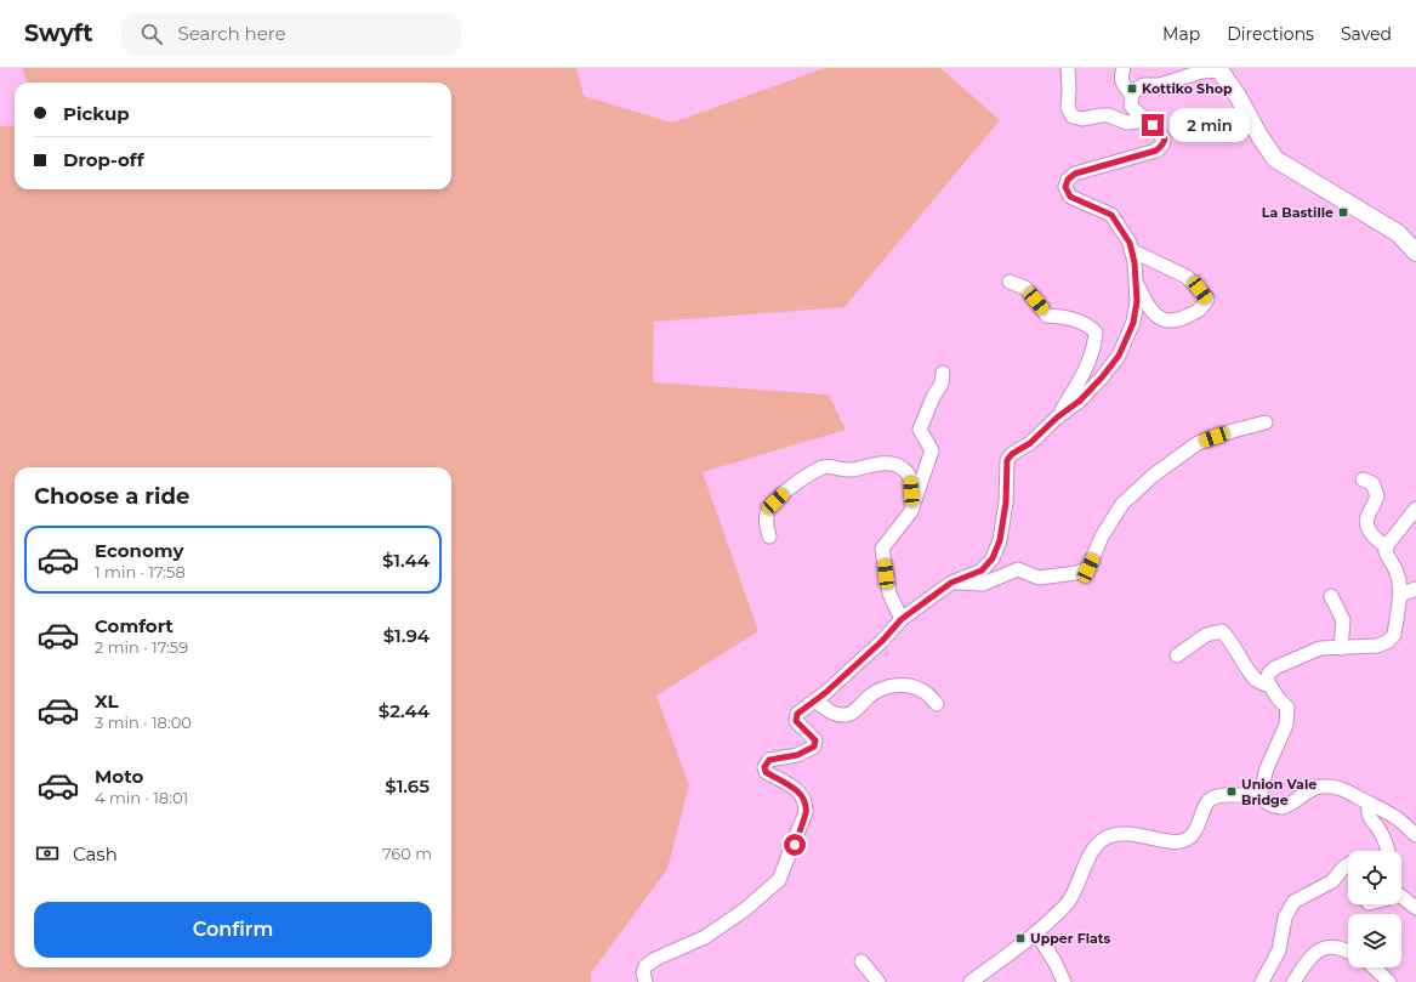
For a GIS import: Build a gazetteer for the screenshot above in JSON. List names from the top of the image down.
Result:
{
  "places": {
    "transit": [
      "Kottiko Shop",
      "La Bastille",
      "Union Vale Bridge",
      "Upper Flats"
    ]
  },
  "page": {
    "header": "Swyft",
    "search": "Search here",
    "nav": ["Map", "Directions", "Saved"],
    "banner": ["Pickup", "Drop-off"],
    "bubble": "2 min",
    "heading": "Choose a ride",
    "list": [
      {
        "name": "Economy",
        "note": "1 min · 17:58",
        "value": "$1.44"
      },
      {
        "name": "Comfort",
        "note": "2 min · 17:59",
        "value": "$1.94"
      },
      {
        "name": "XL",
        "note": "3 min · 18:00",
        "value": "$2.44"
      },
      {
        "name": "Moto",
        "note": "4 min · 18:01",
        "value": "$1.65"
      }
    ],
    "pay": ["Cash", "760 m"],
    "buttons": "Confirm"
  }
}
